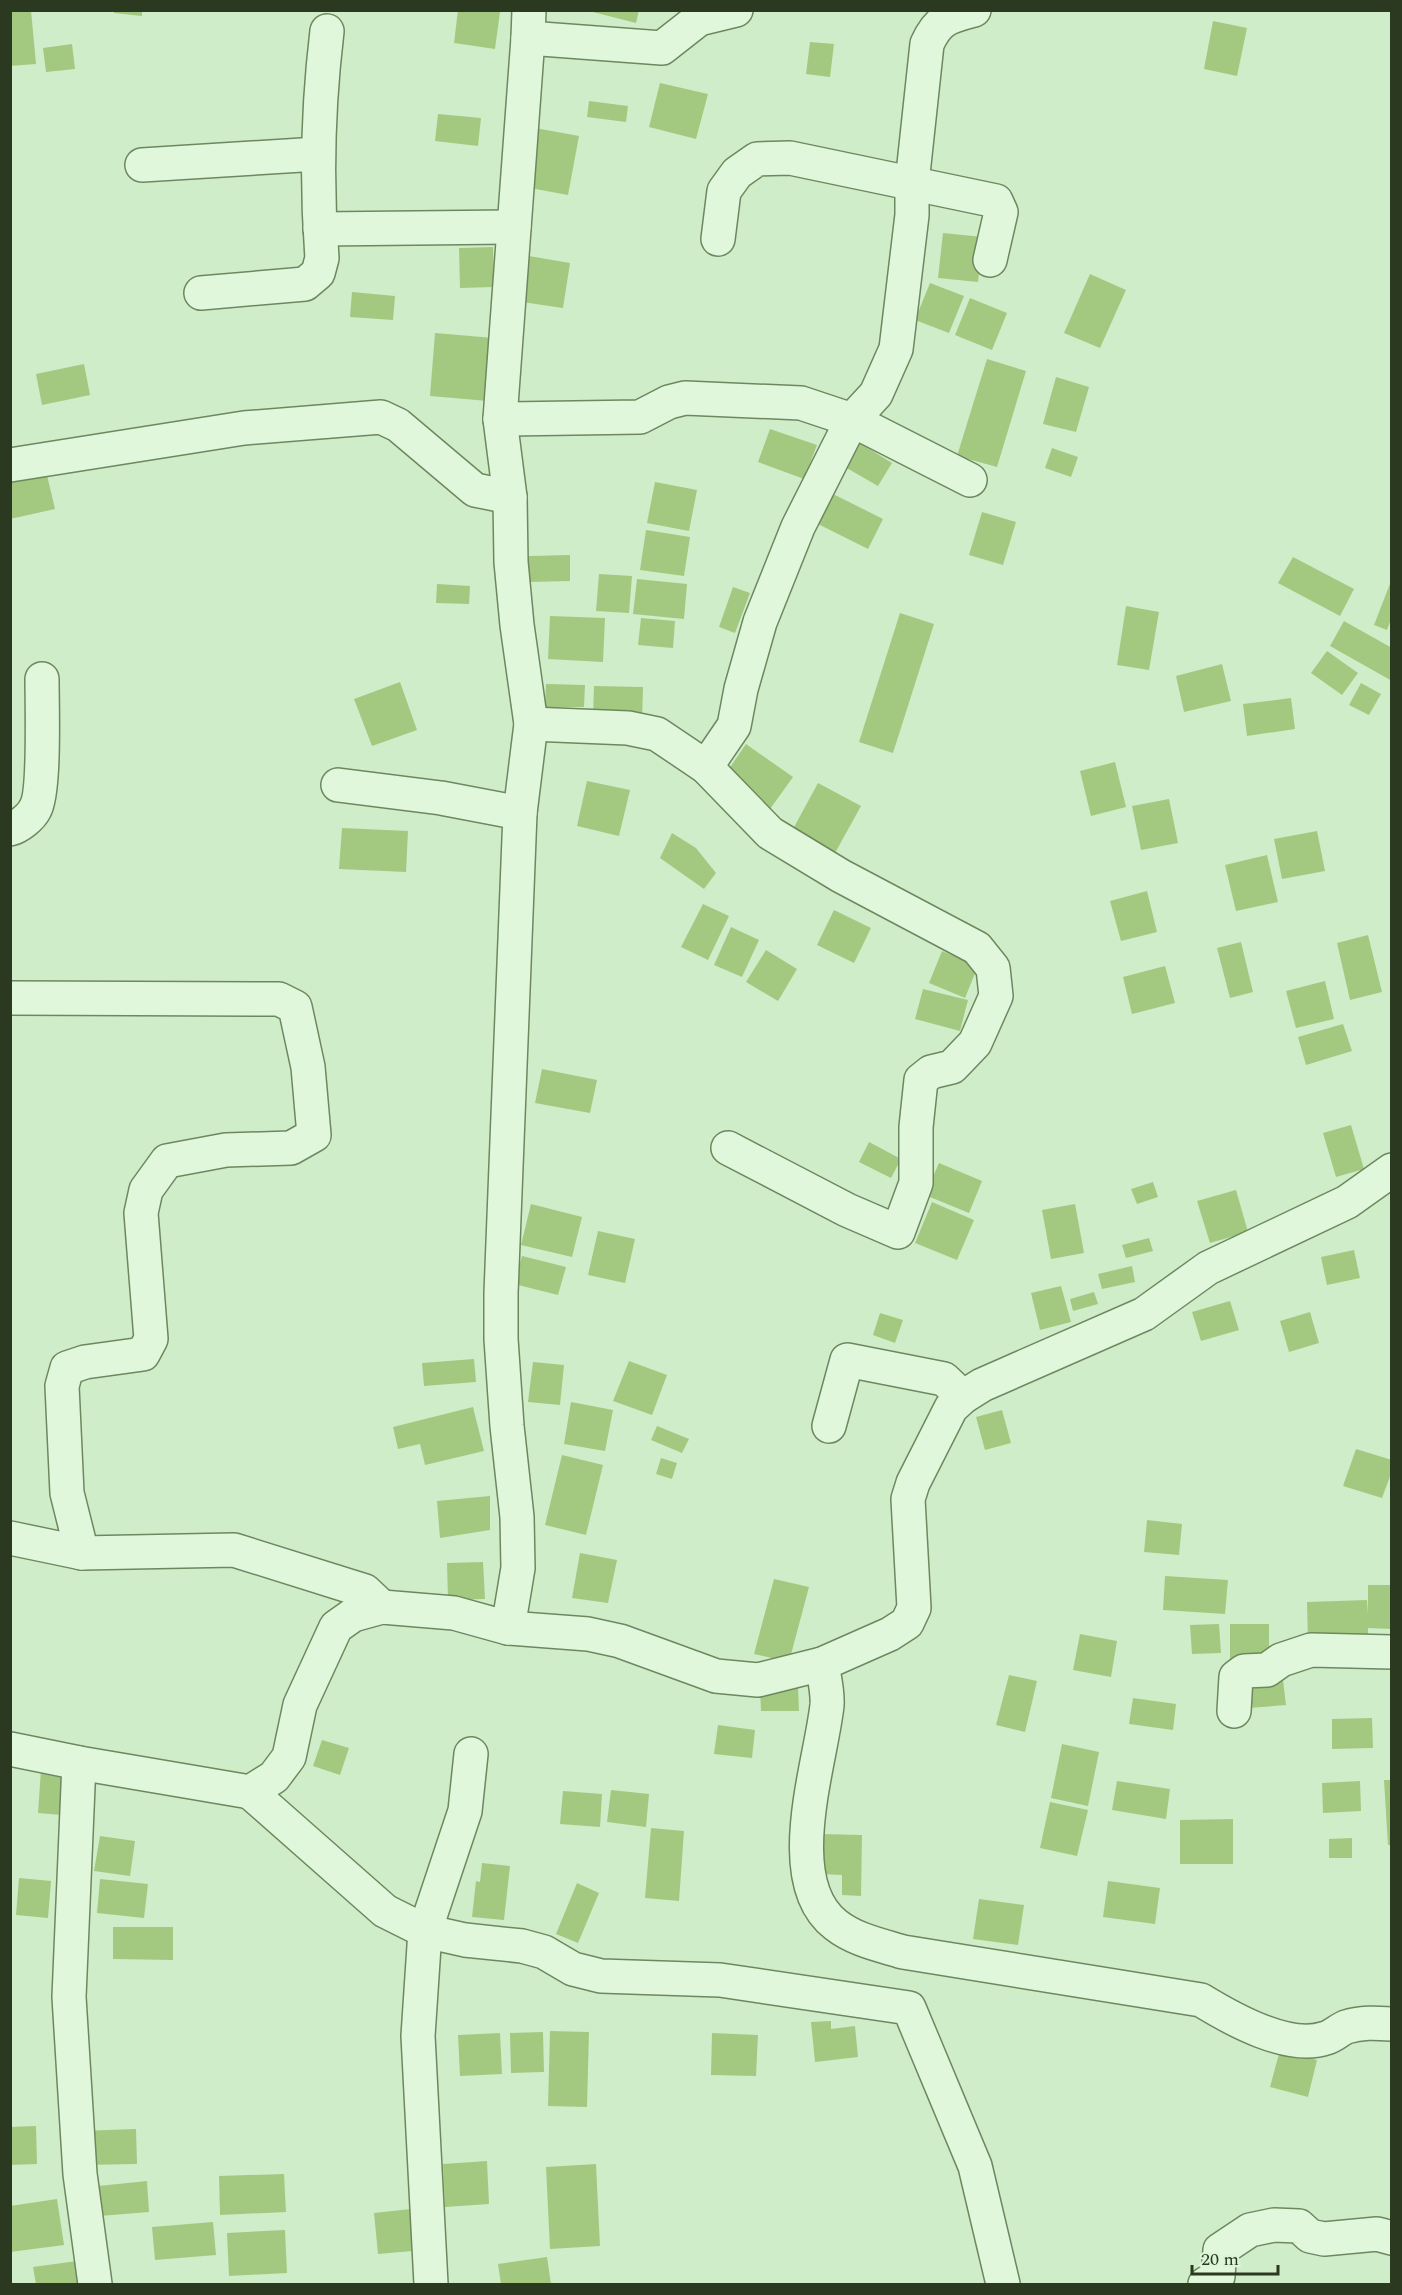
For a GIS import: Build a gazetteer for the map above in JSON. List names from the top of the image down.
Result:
{
  "scale_bar": "20 m"
}
